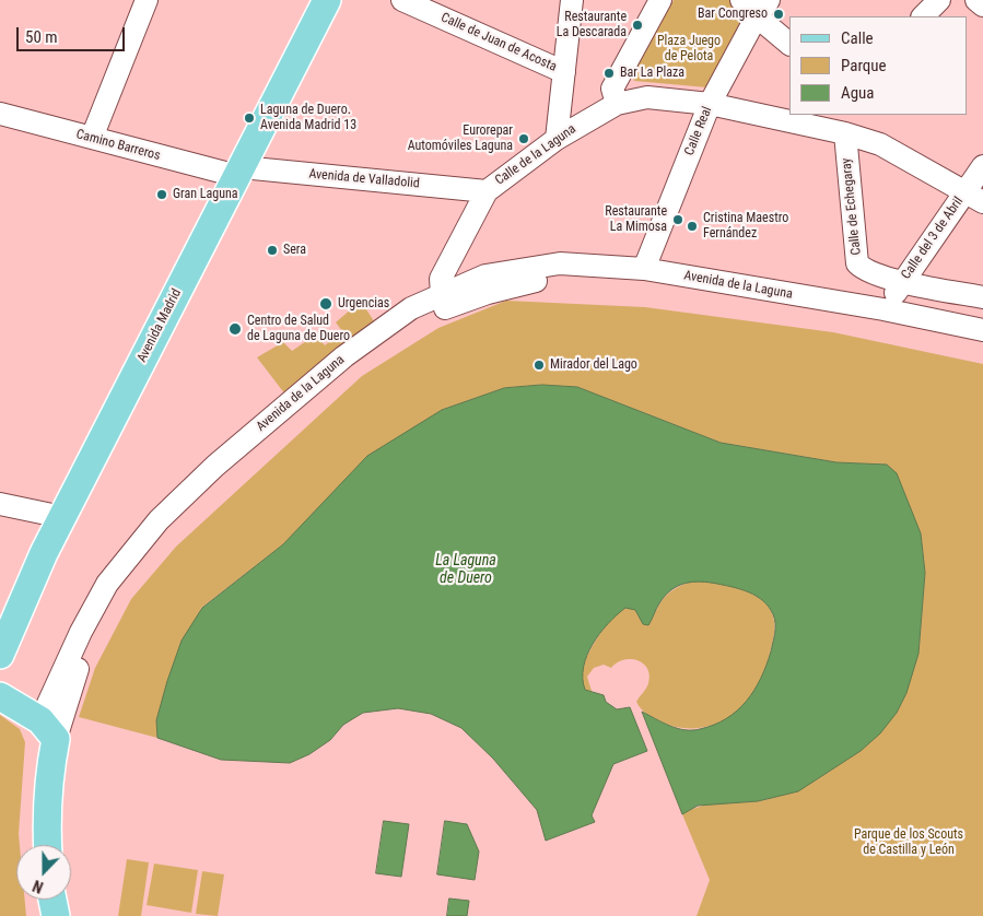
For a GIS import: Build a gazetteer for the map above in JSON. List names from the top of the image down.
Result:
{
  "streets": {
    "main road": ["Avenida de la Laguna", "Avenida Madrid"],
    "street": [
      "Calle de Juan de Acosta",
      "Calle Real",
      "Camino Barreros",
      "Calle de la Laguna",
      "Avenida de Valladolid",
      "Calle de Echegaray",
      "Calle del 3 de Abril"
    ]
  },
  "crossings": [
    ["Calle Real", "Calle de la Laguna"],
    ["Calle Real", "Avenida de la Laguna"],
    ["Camino Barreros", "Avenida de Valladolid"],
    ["Camino Barreros", "Avenida Madrid"],
    ["Calle de la Laguna", "Avenida de Valladolid"],
    ["Calle de la Laguna", "Calle de Echegaray"],
    ["Calle de la Laguna", "Calle del 3 de Abril"],
    ["Calle de la Laguna", "Avenida de la Laguna"],
    ["Avenida de Valladolid", "Avenida Madrid"],
    ["Calle de Echegaray", "Calle del 3 de Abril"],
    ["Calle del 3 de Abril", "Avenida de la Laguna"]
  ],
  "water": ["La Laguna de Duero"],
  "parks": ["Plaza Juego de Pelota", "Parque de los Scouts de Castilla y León"],
  "places": [
    "Bar Congreso",
    "Restaurante La Descarada",
    "Bar La Plaza",
    "Laguna de Duero. Avenida Madrid 13",
    "Eurorepar Automóviles Laguna",
    "Gran Laguna",
    "Restaurante La Mimosa",
    "Cristina Maestro Fernández",
    "Sera",
    "Urgencias",
    "Centro de Salud de Laguna de Duero",
    "Mirador del Lago"
  ],
  "legend": ["Calle", "Parque", "Agua"],
  "scale_bar": "50 m",
  "north": "bottom"
}
